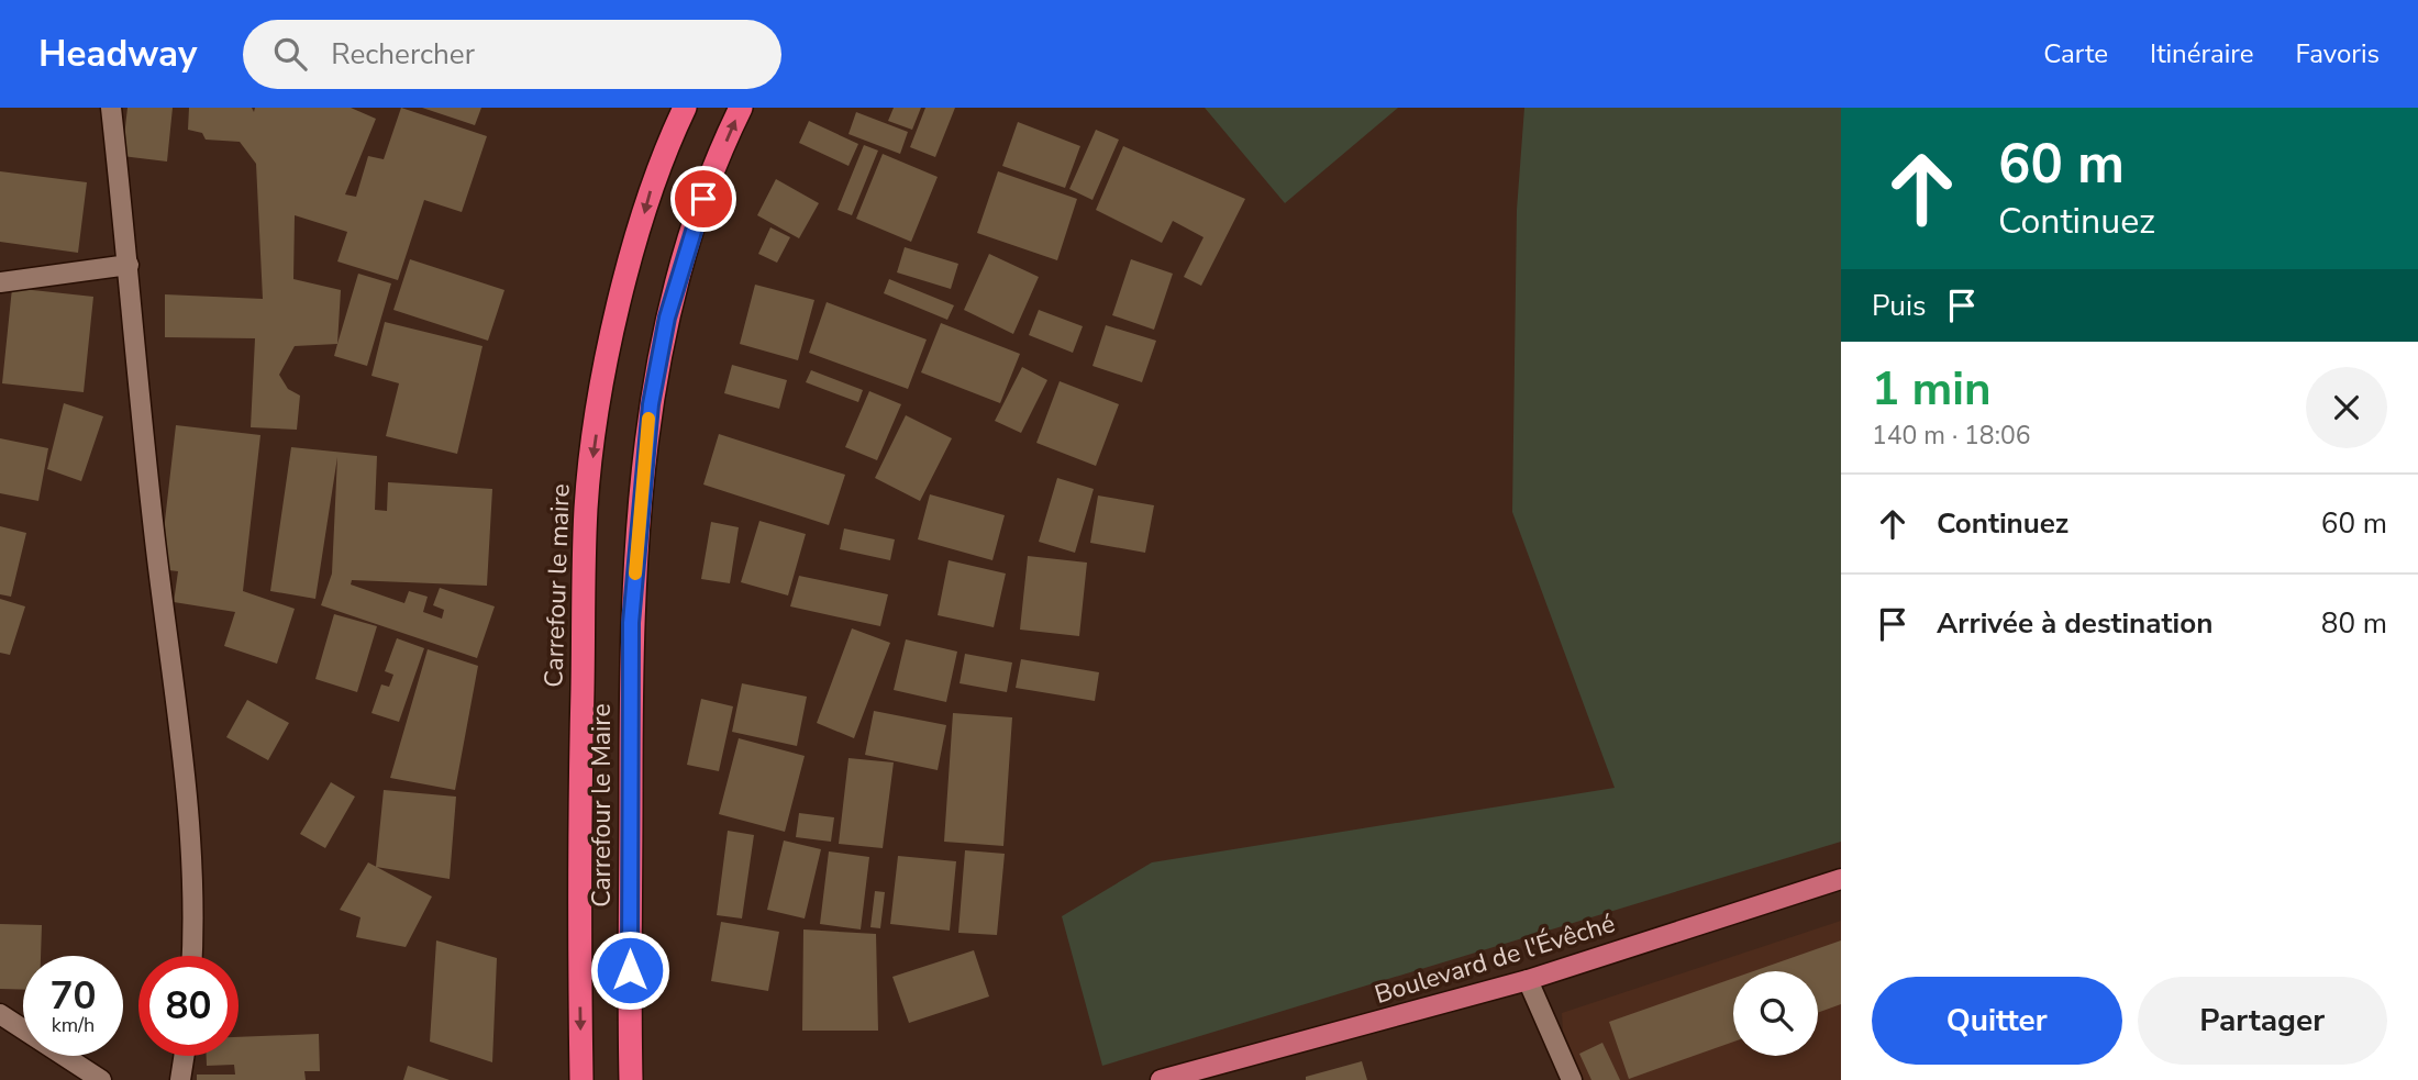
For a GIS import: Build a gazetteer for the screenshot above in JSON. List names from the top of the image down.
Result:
{
  "streets": {
    "highway": ["Carrefour le maire", "Carrefour le Maire"],
    "main road": ["Boulevard de l'Évêché"]
  },
  "one_way": ["Carrefour le maire", "Carrefour le Maire"],
  "page": {
    "header": "Headway",
    "search": "Rechercher",
    "nav": ["Carte", "Itinéraire", "Favoris"],
    "turn": ["60 m", "Continuez"],
    "then": "Puis",
    "heading": ["1 min", "140 m · 18:06"],
    "list": [
      {
        "name": "Continuez",
        "value": "60 m"
      },
      {
        "name": "Arrivée à destination",
        "value": "80 m"
      }
    ],
    "speed": "70 km/h",
    "limit": "80",
    "buttons": ["Quitter", "Partager"]
  }
}
